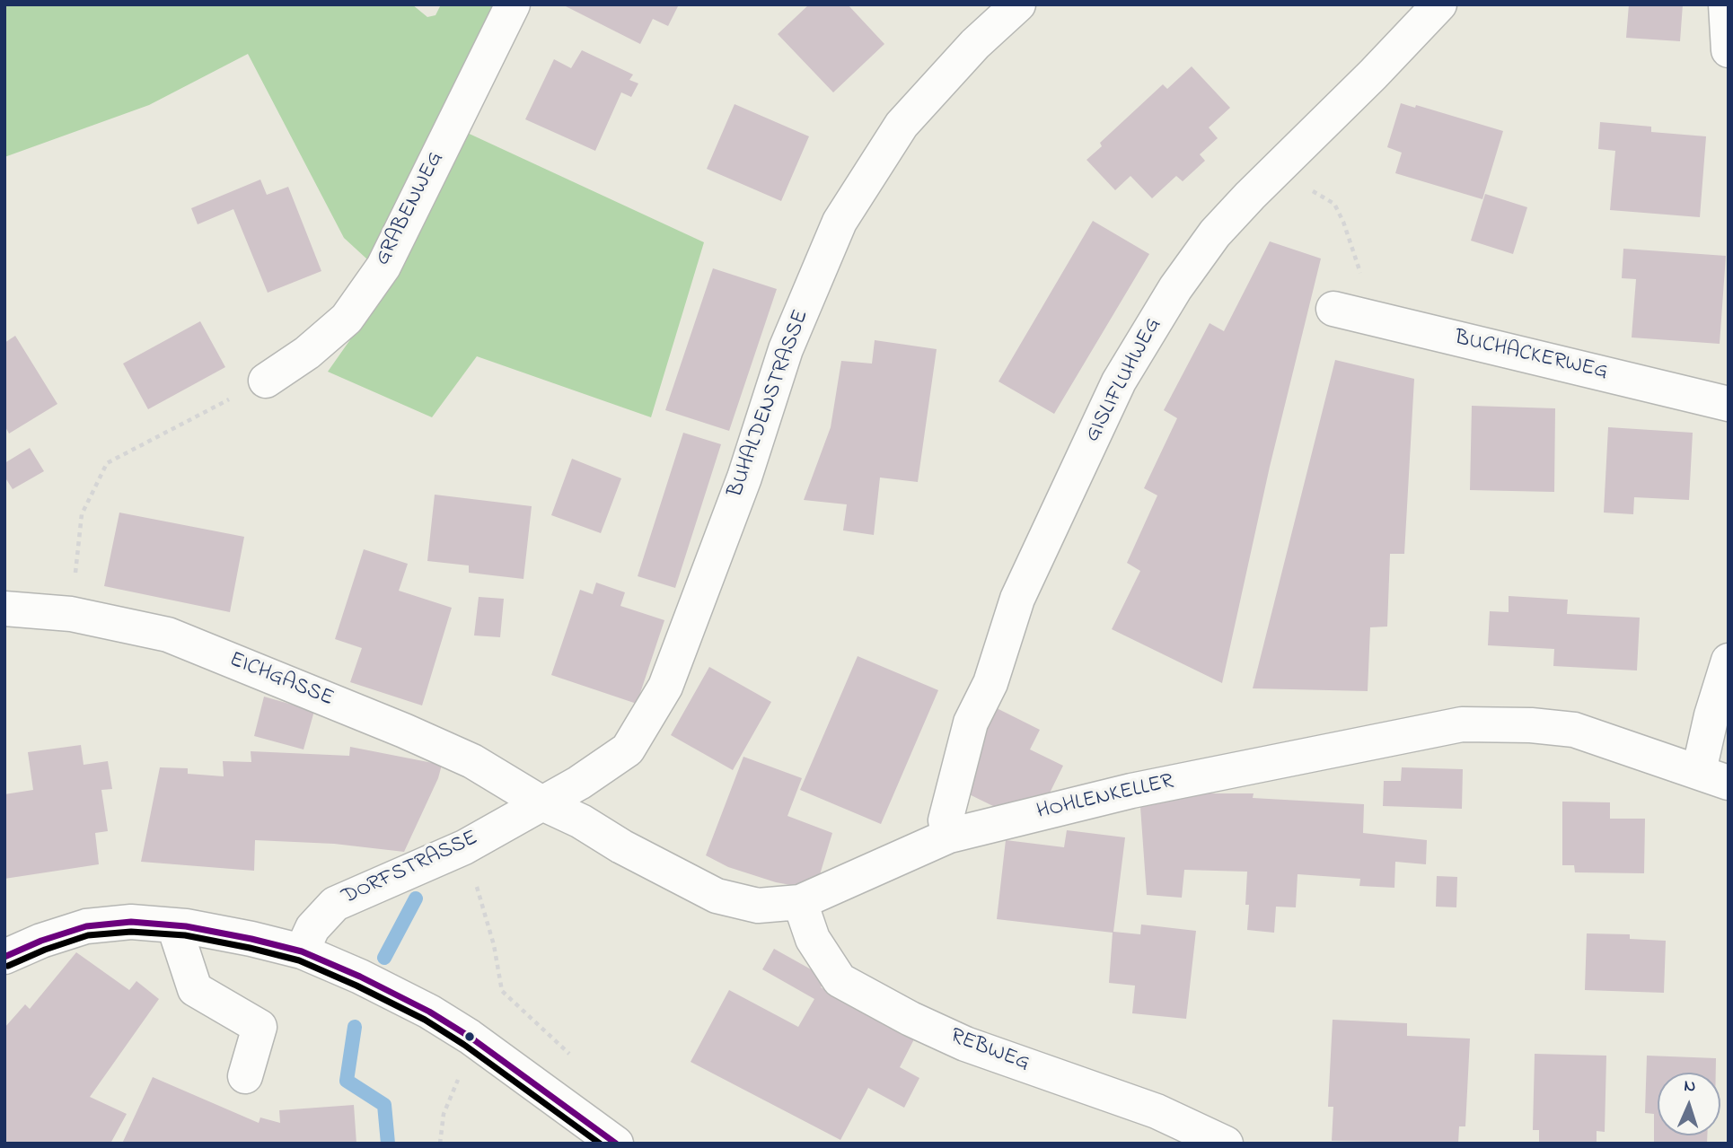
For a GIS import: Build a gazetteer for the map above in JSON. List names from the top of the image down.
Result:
{
  "streets": {
    "street": [
      "GRABENWEG",
      "BUCHACKERWEG",
      "GISLIFLUHWEG",
      "BUHALDENSTRASSE",
      "EICHGASSE",
      "HOHLENKELLER",
      "DORFSTRASSE",
      "REBWEG"
    ]
  },
  "crossings": [
    ["GISLIFLUHWEG", "HOHLENKELLER"],
    ["BUHALDENSTRASSE", "EICHGASSE"],
    ["BUHALDENSTRASSE", "HOHLENKELLER"],
    ["BUHALDENSTRASSE", "DORFSTRASSE"],
    ["EICHGASSE", "HOHLENKELLER"],
    ["EICHGASSE", "DORFSTRASSE"],
    ["HOHLENKELLER", "DORFSTRASSE"],
    ["HOHLENKELLER", "REBWEG"]
  ],
  "north": "top"
}
